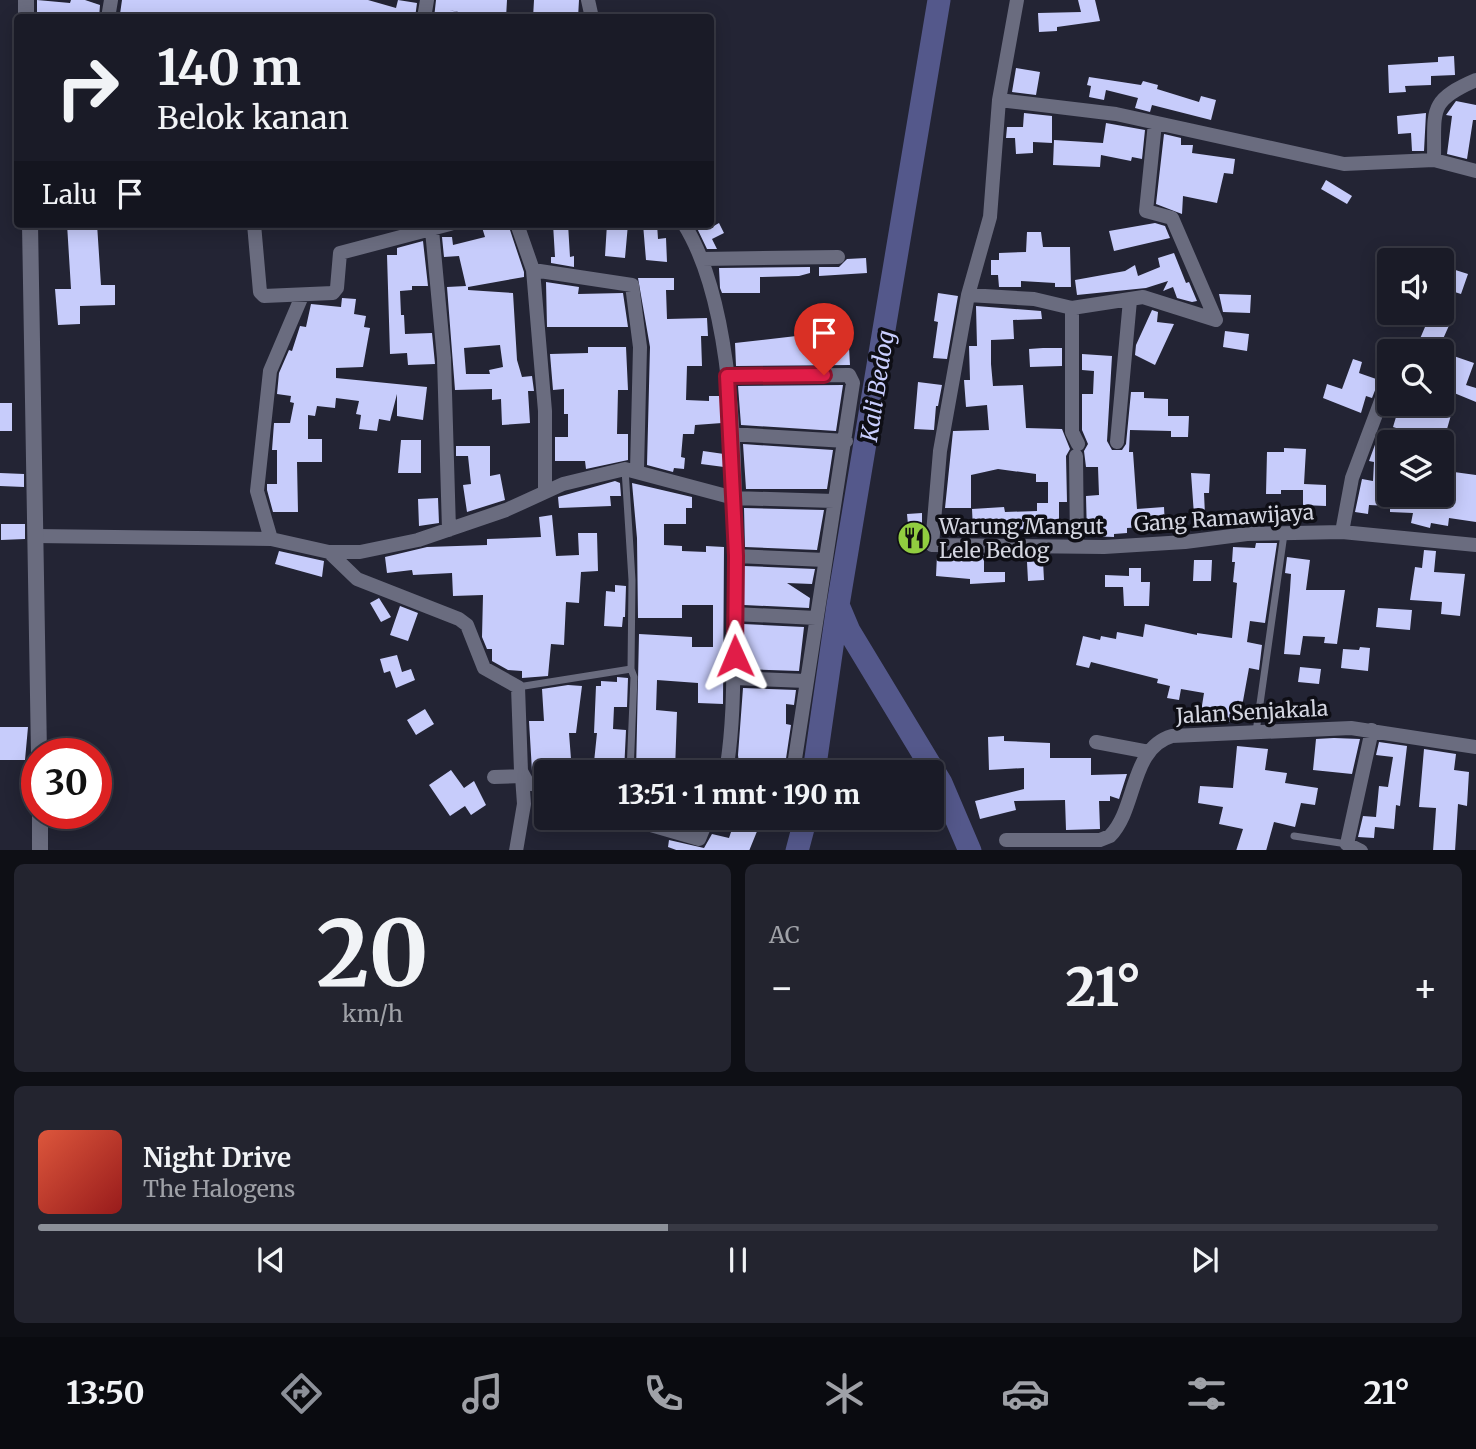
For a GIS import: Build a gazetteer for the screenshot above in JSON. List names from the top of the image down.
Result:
{
  "streets": {
    "street": ["Gang Ramawijaya", "Jalan Senjakala"]
  },
  "water": ["Kali Bedog"],
  "places": {
    "restaurant": ["Warung Mangut Lele Bedog"]
  },
  "page": {
    "turn": ["140 m", "Belok kanan"],
    "then": "Lalu",
    "limit": "30",
    "trip": "13:51 · 1 mnt · 190 m",
    "tile": [
      ["20", "km/h"],
      "AC"
    ],
    "heat": ["−", "21°", "+"],
    "song": ["Night Drive", "The Halogens"],
    "tabs": ["13:50", "21°"]
  }
}
